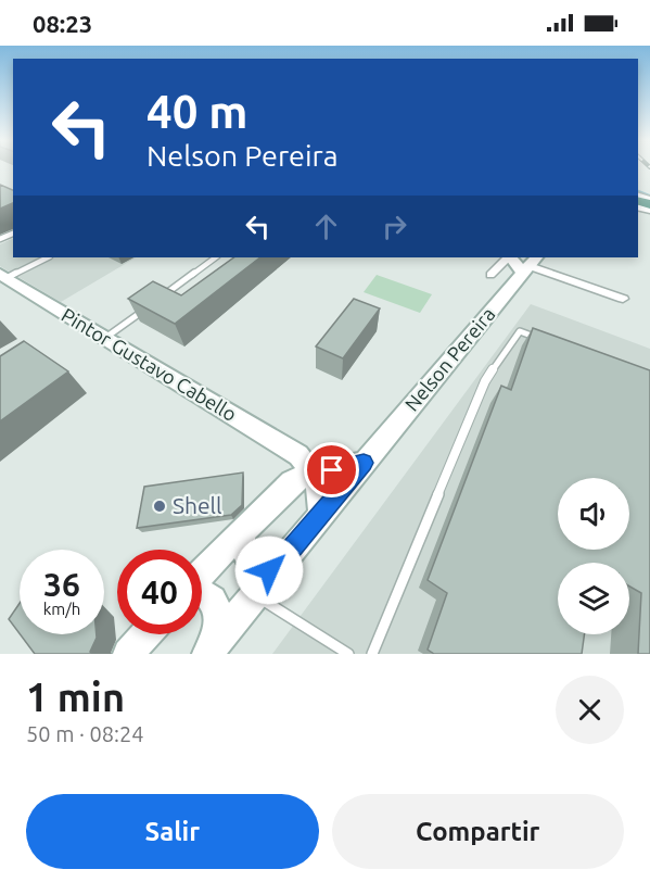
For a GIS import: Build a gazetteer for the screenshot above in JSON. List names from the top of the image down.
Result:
{
  "streets": {
    "street": ["Nelson Pereira", "Pintor Gustavo Cabello"]
  },
  "places": ["Shell"],
  "page": {
    "status": "08:23",
    "turn": ["40 m", "Nelson Pereira"],
    "speed": "36 km/h",
    "limit": "40",
    "heading": ["1 min", "50 m · 08:24"],
    "buttons": ["Salir", "Compartir"]
  }
}
